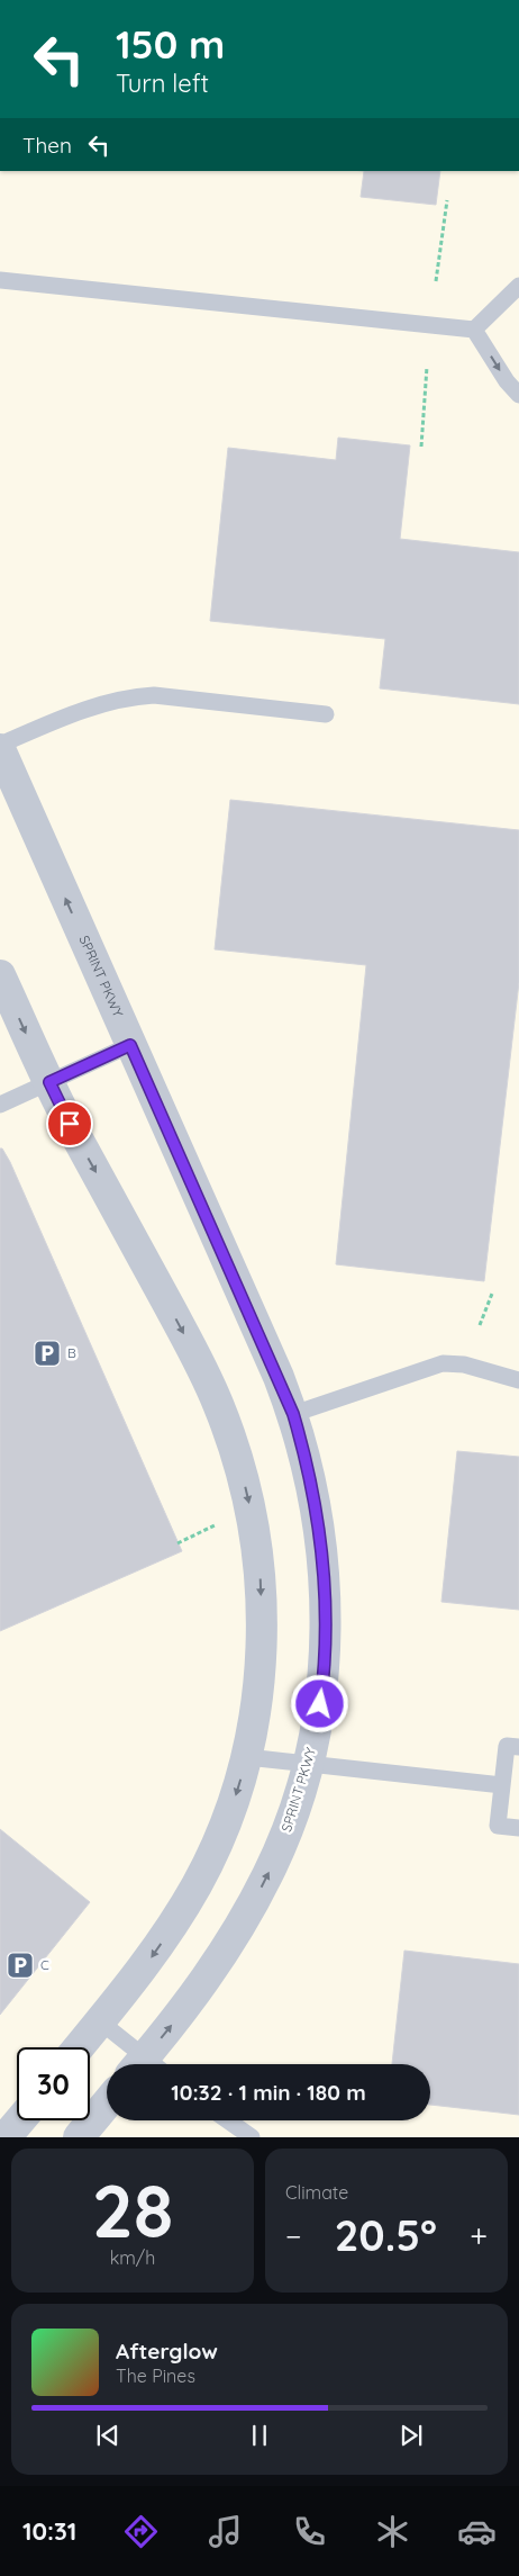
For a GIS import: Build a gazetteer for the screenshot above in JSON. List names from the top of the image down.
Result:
{
  "streets": {
    "street": ["SPRINT PKWY"]
  },
  "one_way": ["SPRINT PKWY"],
  "places": {
    "parking": ["B", "C"]
  },
  "page": {
    "turn": ["150 m", "Turn left"],
    "then": "Then",
    "limit": "30",
    "trip": "10:32 · 1 min · 180 m",
    "tile": [
      ["28", "km/h"],
      "Climate"
    ],
    "heat": ["−", "20.5°", "+"],
    "song": ["Afterglow", "The Pines"],
    "tabs": "10:31"
  }
}
